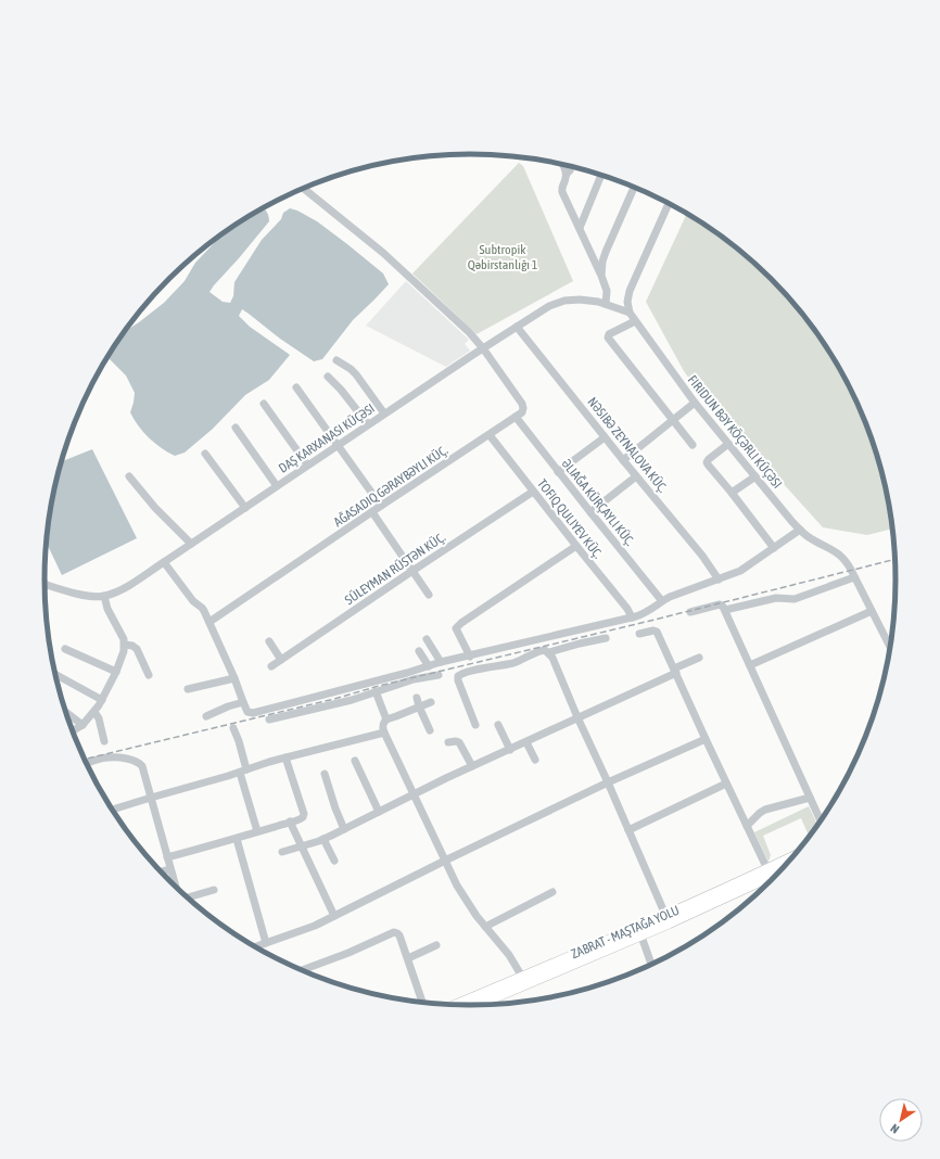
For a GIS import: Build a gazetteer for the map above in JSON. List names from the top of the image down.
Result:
{
  "streets": {
    "main road": ["ZABRAT - MAŞTAĞA YOLU"],
    "street": [
      "FIRIDUN BƏY KÖÇƏRLI KÜÇƏSI",
      "NƏSIBƏ ZEYNALOVA KÜÇ.",
      "TOFIQ QULIYEV KÜÇ.",
      "SÜLEYMAN RÜSTƏN KÜÇ."
    ]
  },
  "crossings": [
    ["TOFIQ QULIYEV KÜÇ.", "SÜLEYMAN RÜSTƏN KÜÇ."]
  ],
  "parks": ["Subtropik Qəbirstanlığı 1"],
  "north": "bottom left"
}
